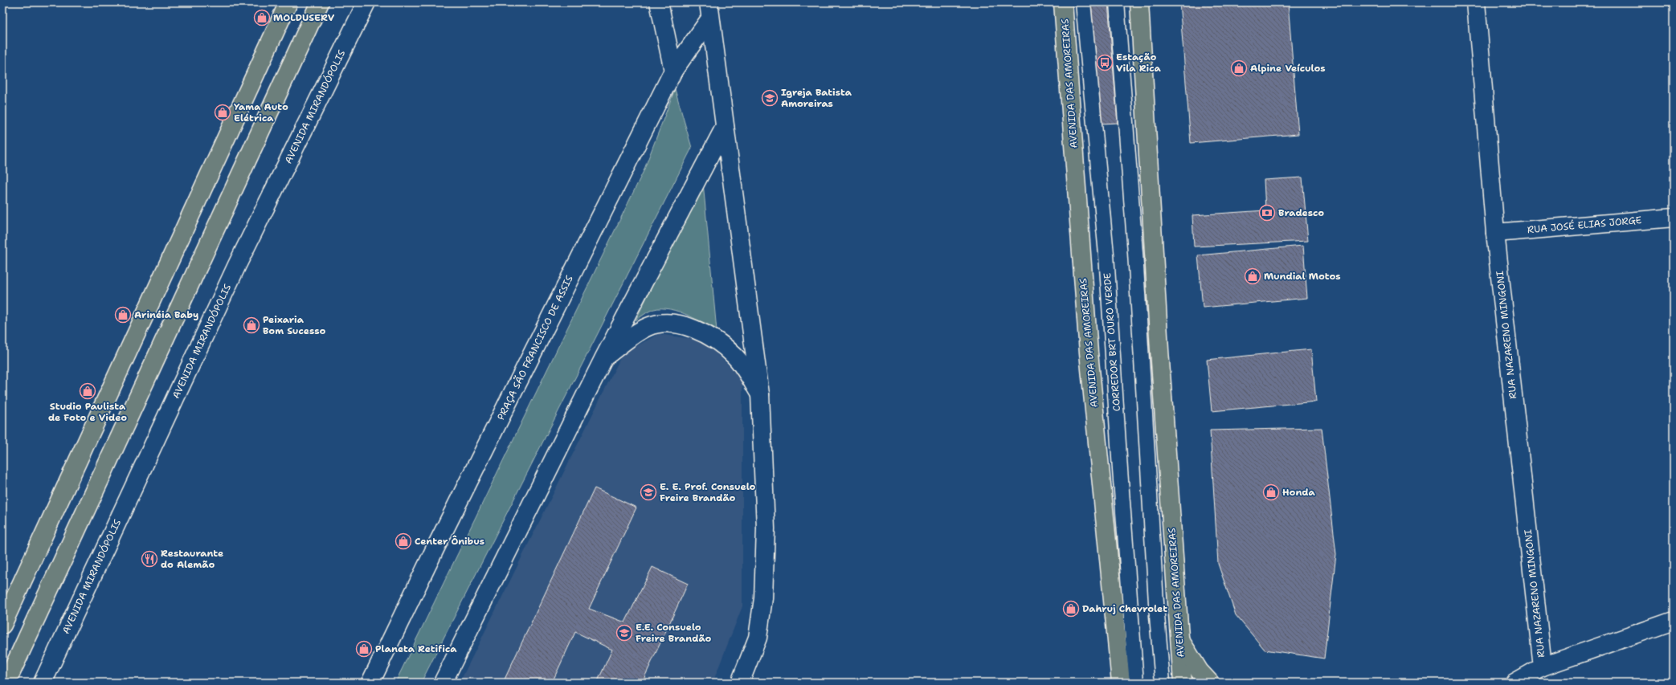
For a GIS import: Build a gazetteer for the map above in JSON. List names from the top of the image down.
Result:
{
  "streets": {
    "main road": ["AVENIDA DAS AMOREIRAS"],
    "street": [
      "AVENIDA MIRANDÓPOLIS",
      "RUA JOSÉ ELIAS JORGE",
      "RUA NAZARENO MINGONI",
      "PRAÇA SÃO FRANCISCO DE ASSIS"
    ],
    "lane": ["CORREDOR BRT OURO VERDE"]
  },
  "crossings": [
    ["RUA JOSÉ ELIAS JORGE", "RUA NAZARENO MINGONI"]
  ],
  "places": {
    "shop": [
      "MOLDUSERV",
      "Alpine Veículos",
      "Yama Auto Elétrica",
      "Mundial Motos",
      "Arinéia Baby",
      "Peixaria Bom Sucesso",
      "Studio Paulista de Foto e Video",
      "Honda",
      "Center Ônibus",
      "Dahruj Chevrolet",
      "Planeta Retifica"
    ],
    "bus stop": ["Estação Vila Rica"],
    "school or university": ["Igreja Batista Amoreiras", "E. E. Prof. Consuelo Freire Brandão", "E.E. Consuelo Freire Brandão"],
    "bank": ["Bradesco"],
    "restaurant": ["Restaurante do Alemão"]
  }
}
